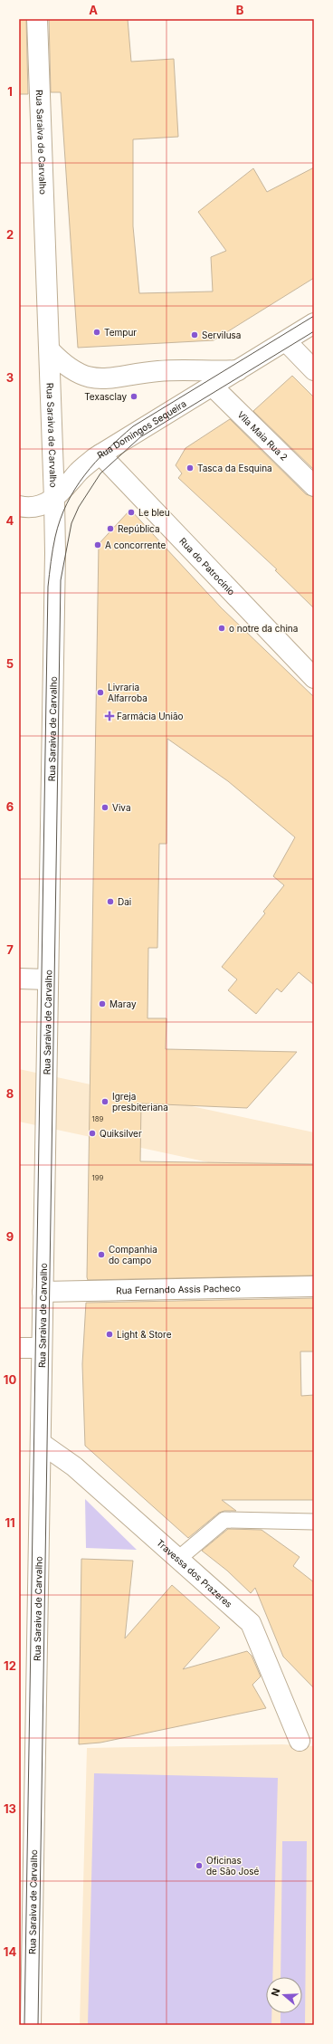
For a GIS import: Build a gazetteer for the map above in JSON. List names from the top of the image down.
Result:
{
  "streets": {
    "street": [
      "Rua Saraiva de Carvalho",
      "Rua Domingos Sequeira",
      "Vila Maia Rua 2",
      "Rua do Patrocínio",
      "Rua Fernando Assis Pacheco",
      "Travessa dos Prazeres"
    ]
  },
  "crossings": [
    ["Rua Saraiva de Carvalho", "Rua Domingos Sequeira"],
    ["Rua Saraiva de Carvalho", "Rua Fernando Assis Pacheco"],
    ["Rua Saraiva de Carvalho", "Travessa dos Prazeres"],
    ["Rua Domingos Sequeira", "Vila Maia Rua 2"],
    ["Rua Domingos Sequeira", "Rua do Patrocínio"]
  ],
  "places": {
    "other": [
      "Tempur",
      "Servilusa",
      "Texasclay",
      "Tasca da Esquina",
      "Le bleu",
      "República",
      "A concorrente",
      "o notre da china",
      "Livraria Alfarroba",
      "Viva",
      "Dai",
      "Maray",
      "Igreja presbiteriana",
      "Quiksilver",
      "Companhia do campo",
      "Light & Store",
      "Oficinas de São José"
    ],
    "health": ["Farmácia União"]
  },
  "house_numbers": ["189", "199"],
  "north": "left",
  "grid": {
    "columns": ["A", "B"],
    "rows": [
      "1",
      "2",
      "3",
      "4",
      "5",
      "6",
      "7",
      "8",
      "9",
      "10",
      "11",
      "12",
      "13",
      "14"
    ]
  }
}
